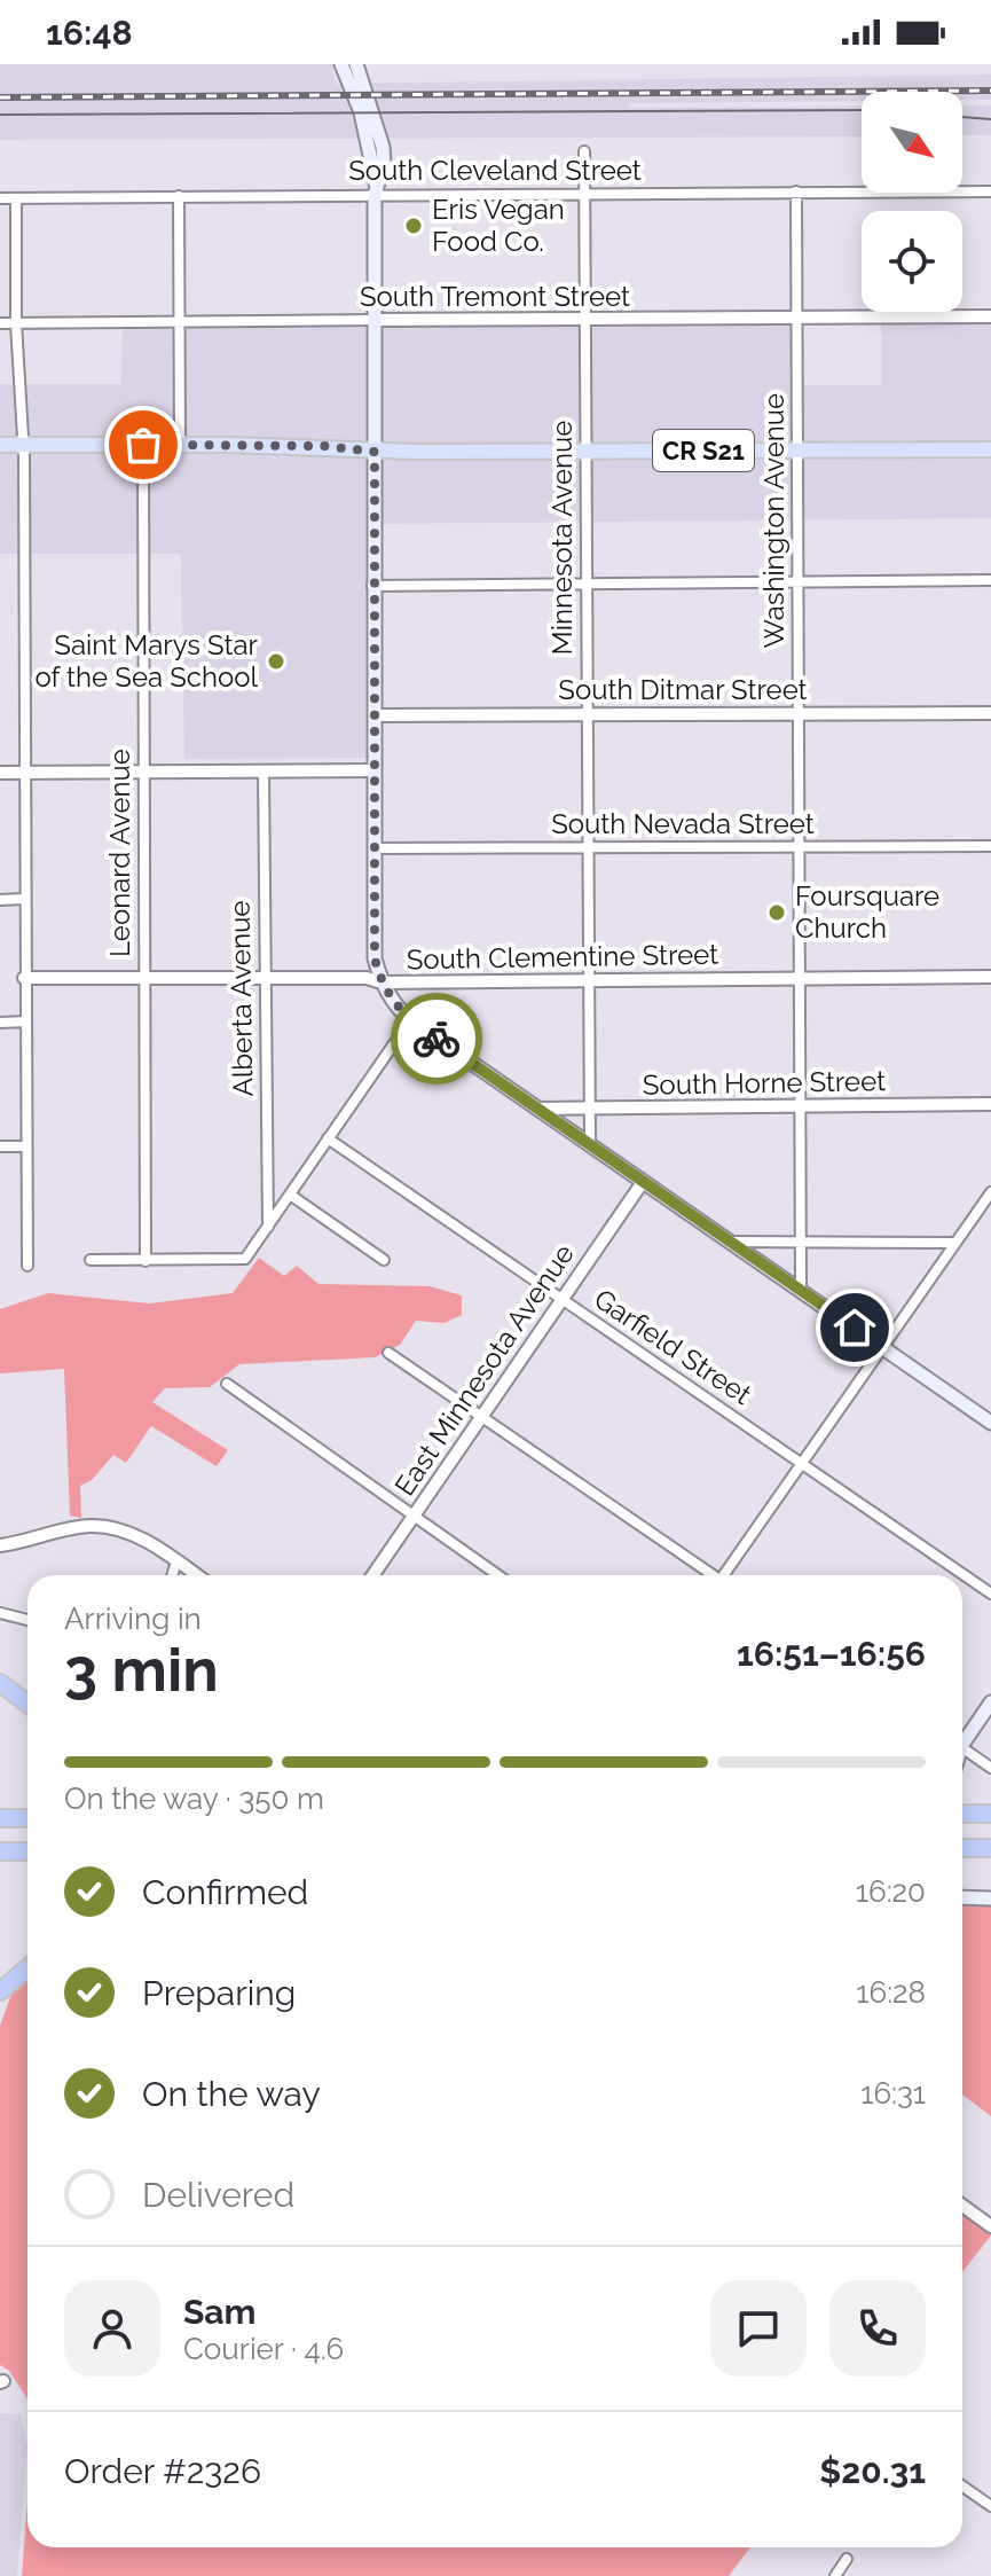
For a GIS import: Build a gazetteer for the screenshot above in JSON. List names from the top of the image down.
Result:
{
  "streets": {
    "main road": ["CR S21"],
    "street": [
      "South Cleveland Street",
      "South Tremont Street",
      "Washington Avenue",
      "Minnesota Avenue",
      "South Ditmar Street",
      "South Nevada Street",
      "Leonard Avenue",
      "South Clementine Street",
      "Alberta Avenue",
      "South Horne Street",
      "Garfield Street",
      "East Minnesota Avenue"
    ]
  },
  "crossings": [
    ["South Cleveland Street", "Washington Avenue"],
    ["South Cleveland Street", "Minnesota Avenue"],
    ["South Tremont Street", "Washington Avenue"],
    ["South Tremont Street", "Minnesota Avenue"],
    ["CR S21", "Washington Avenue"],
    ["CR S21", "Minnesota Avenue"],
    ["CR S21", "Leonard Avenue"],
    ["Washington Avenue", "South Ditmar Street"],
    ["Washington Avenue", "South Nevada Street"],
    ["Washington Avenue", "South Clementine Street"],
    ["Washington Avenue", "South Horne Street"],
    ["Minnesota Avenue", "South Ditmar Street"],
    ["Minnesota Avenue", "South Nevada Street"],
    ["Minnesota Avenue", "South Clementine Street"],
    ["Minnesota Avenue", "South Horne Street"],
    ["Leonard Avenue", "South Clementine Street"],
    ["South Clementine Street", "Alberta Avenue"],
    ["Garfield Street", "East Minnesota Avenue"]
  ],
  "places": ["Eris Vegan Food Co.", "Saint Marys Star of the Sea School", "Foursquare Church"],
  "north": "bottom right",
  "page": {
    "status": "16:48",
    "heading": ["3 min", "Arriving in", "16:51–16:56"],
    "panel": [
      "Sam",
      "Courier · 4.6",
      "Order #2326",
      "$20.31"
    ],
    "bar": "On the way · 350 m",
    "list": [
      ["Confirmed", "16:20"],
      ["Preparing", "16:28"],
      ["On the way", "16:31"],
      "Delivered"
    ]
  }
}
